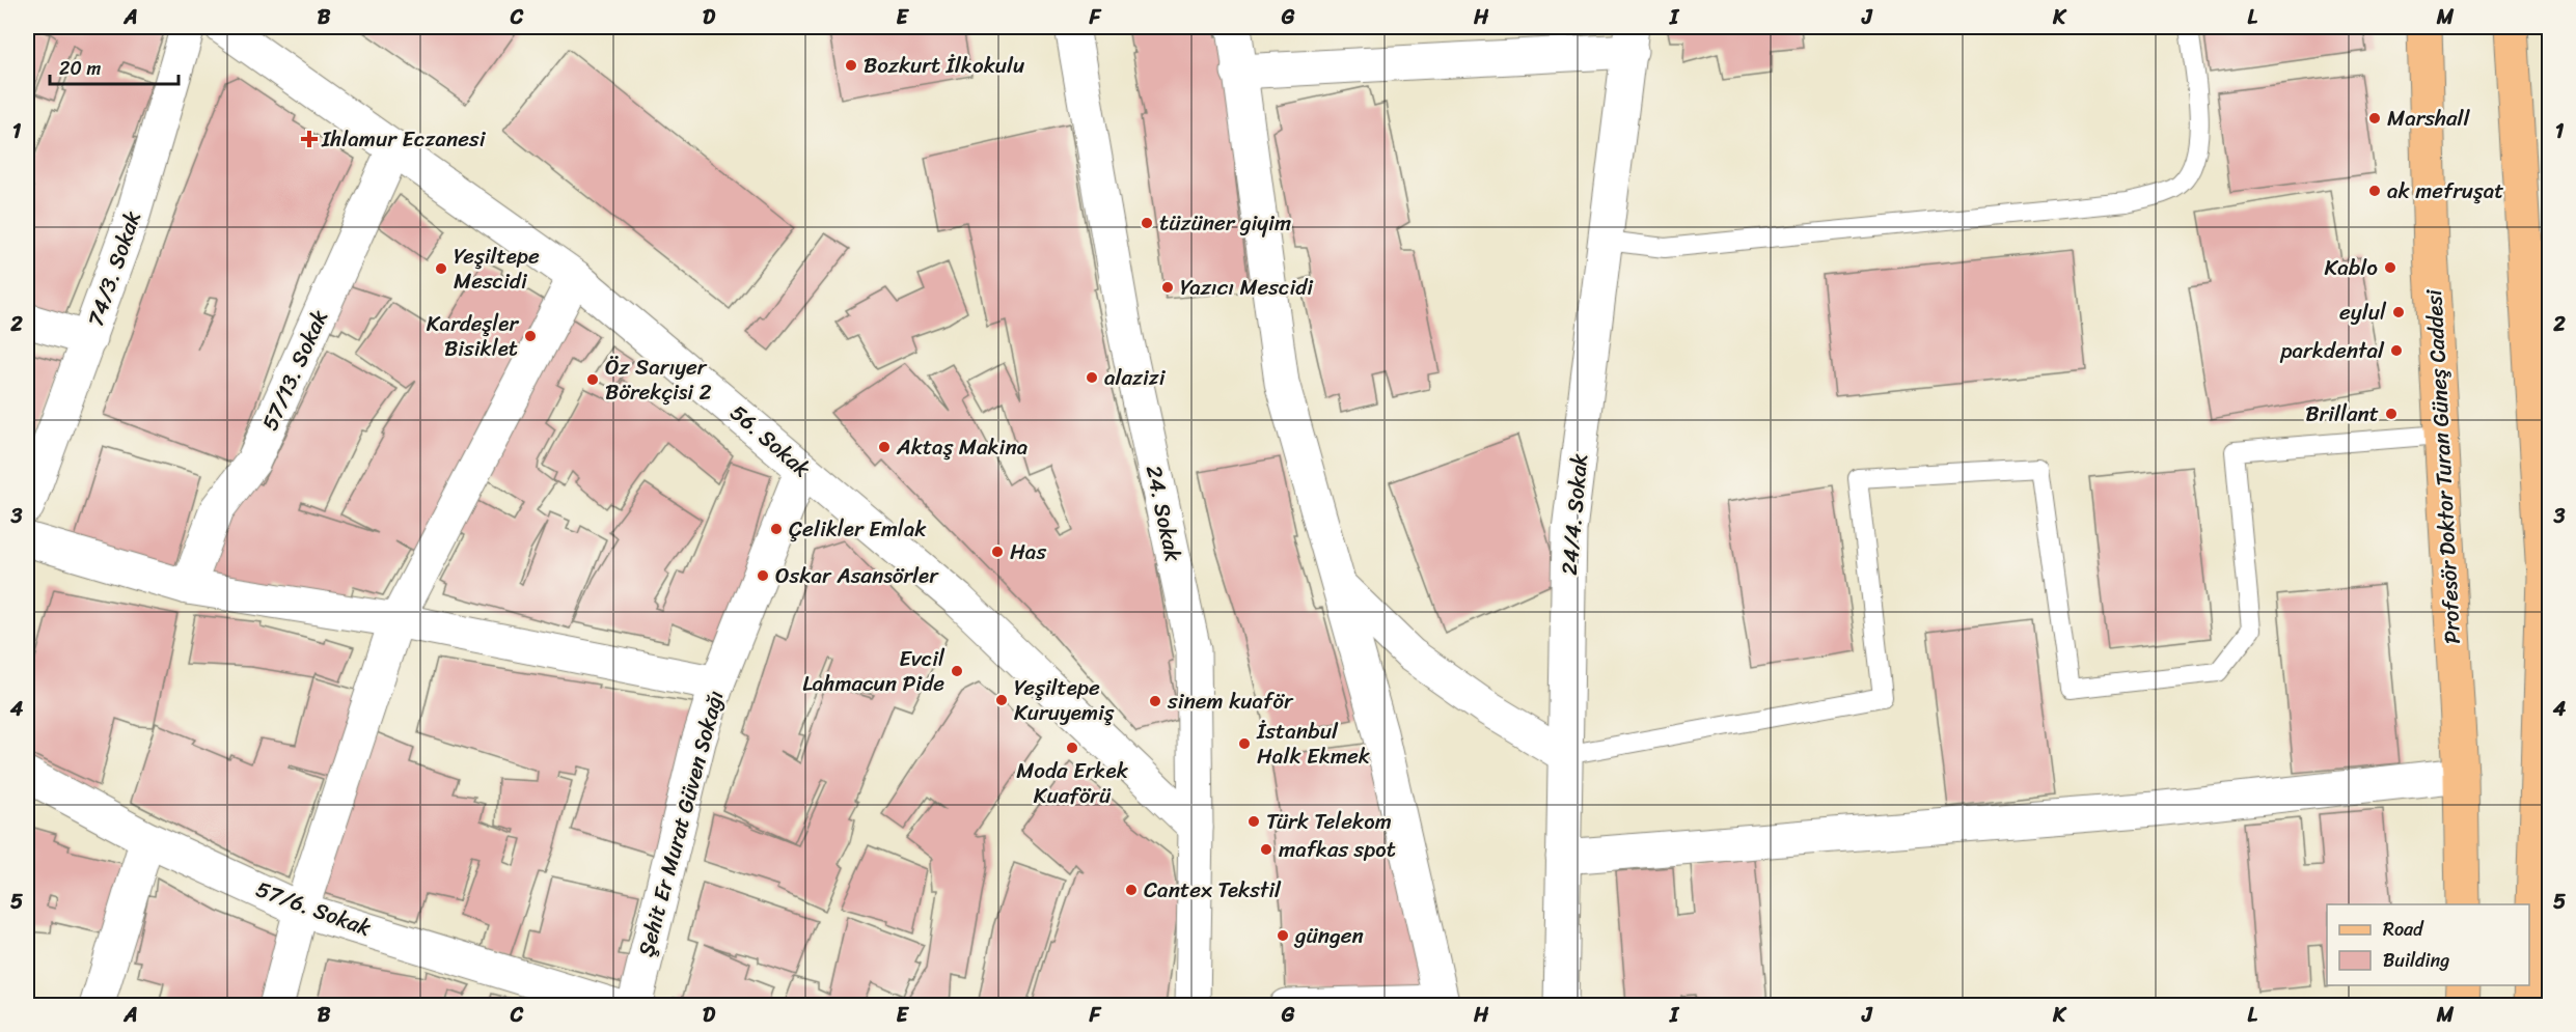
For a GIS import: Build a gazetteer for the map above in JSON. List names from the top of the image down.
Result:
{
  "streets": {
    "main road": ["Profesör Doktor Turan Güneş Caddesi"],
    "street": [
      "74/3. Sokak",
      "57/13. Sokak",
      "56. Sokak",
      "24. Sokak",
      "24/4. Sokak",
      "Şehit Er Murat Güven Sokağı",
      "57/6. Sokak"
    ]
  },
  "crossings": [
    ["57/13. Sokak", "56. Sokak"],
    ["56. Sokak", "24. Sokak"],
    ["56. Sokak", "Şehit Er Murat Güven Sokağı"]
  ],
  "places": {
    "other": [
      "Bozkurt İlkokulu",
      "Marshall",
      "ak mefruşat",
      "tüzüner giyim",
      "Kablo",
      "Yeşiltepe Mescidi",
      "Yazıcı Mescidi",
      "eylul",
      "Kardeşler Bisiklet",
      "parkdental",
      "alazizi",
      "Öz Sarıyer Börekçisi 2",
      "Brillant",
      "Aktaş Makina",
      "Çelikler Emlak",
      "Has",
      "Oskar Asansörler",
      "Evcil Lahmacun Pide",
      "Yeşiltepe Kuruyemiş",
      "sinem kuaför",
      "İstanbul Halk Ekmek",
      "Moda Erkek Kuaförü",
      "Türk Telekom",
      "mafkas spot",
      "Cantex Tekstil",
      "güngen"
    ],
    "health": ["Ihlamur Eczanesi"]
  },
  "legend": ["Road", "Building"],
  "scale_bar": "20 m",
  "grid": {
    "columns": [
      "A",
      "B",
      "C",
      "D",
      "E",
      "F",
      "G",
      "H",
      "I",
      "J",
      "K",
      "L",
      "M"
    ],
    "rows": [
      "1",
      "2",
      "3",
      "4",
      "5"
    ]
  }
}
